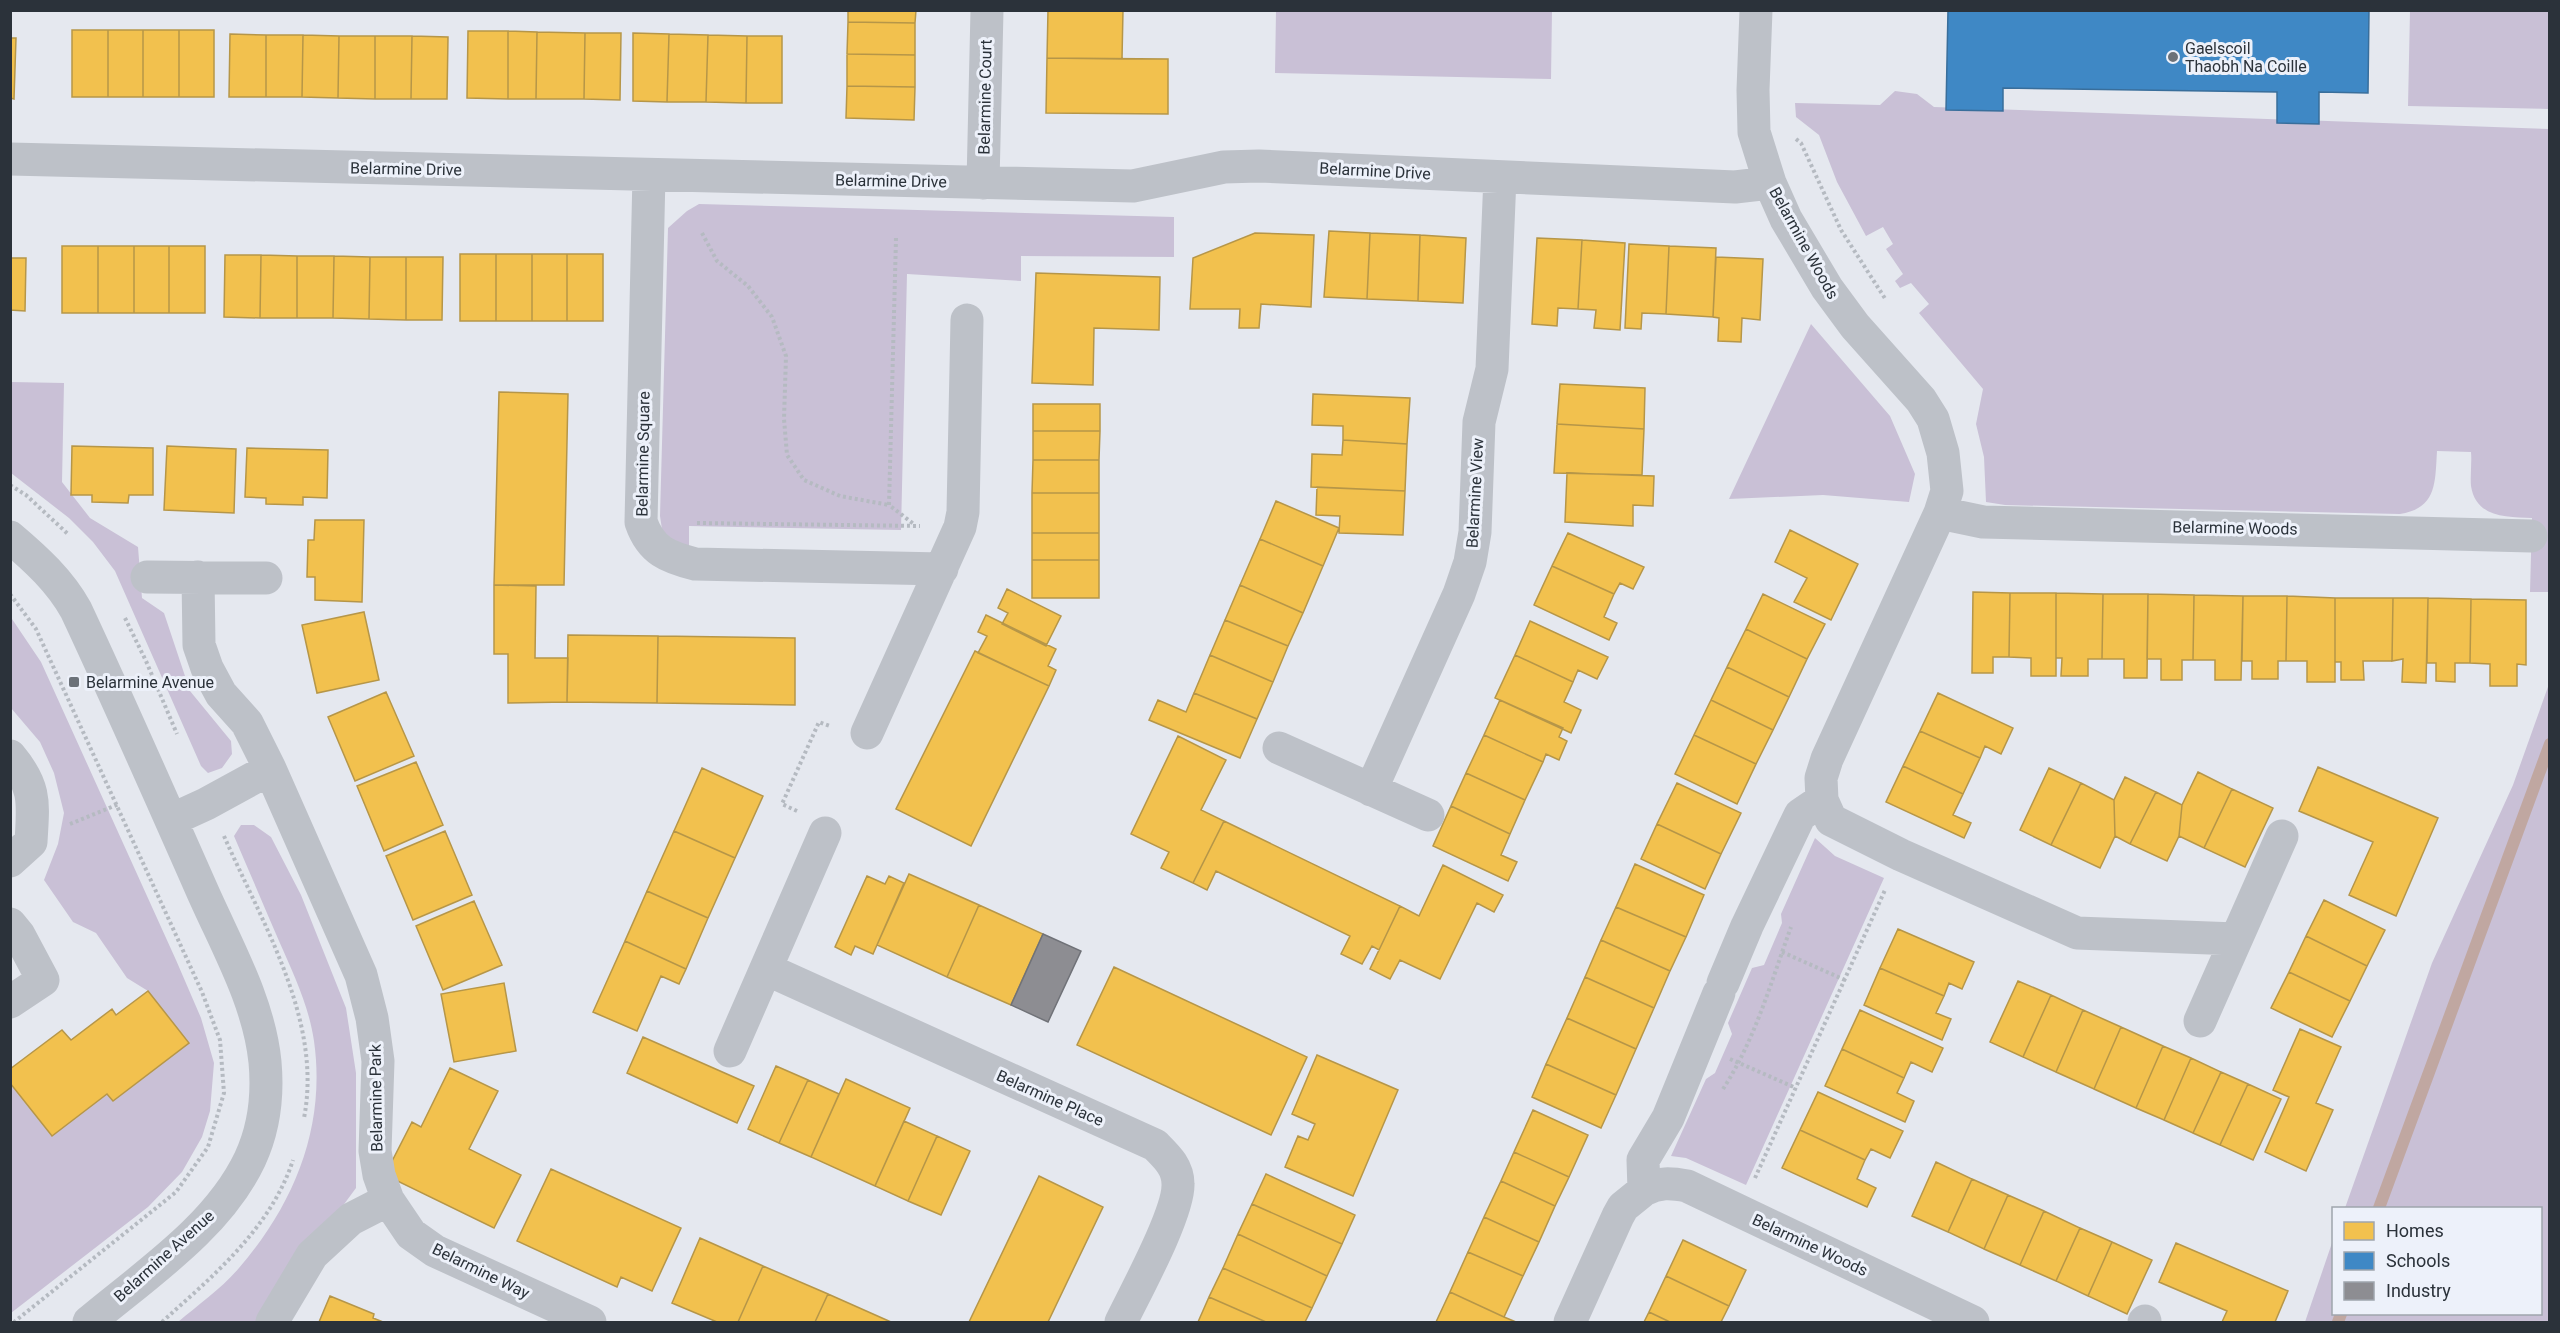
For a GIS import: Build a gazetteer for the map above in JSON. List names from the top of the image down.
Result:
{
  "streets": {
    "street": [
      "Belarmine Court",
      "Belarmine Drive",
      "Belarmine Woods",
      "Belarmine Square",
      "Belarmine View",
      "Belarmine Park",
      "Belarmine Place",
      "Belarmine Avenue",
      "Belarmine Way"
    ]
  },
  "crossings": [
    ["Belarmine Court", "Belarmine Drive"],
    ["Belarmine Drive", "Belarmine Woods"],
    ["Belarmine Drive", "Belarmine Square"],
    ["Belarmine Drive", "Belarmine View"],
    ["Belarmine Park", "Belarmine Way"]
  ],
  "places": {
    "other": ["Gaelscoil Thaobh Na Coille"],
    "transit": ["Belarmine Avenue"]
  },
  "legend": ["Homes", "Schools", "Industry"]
}
